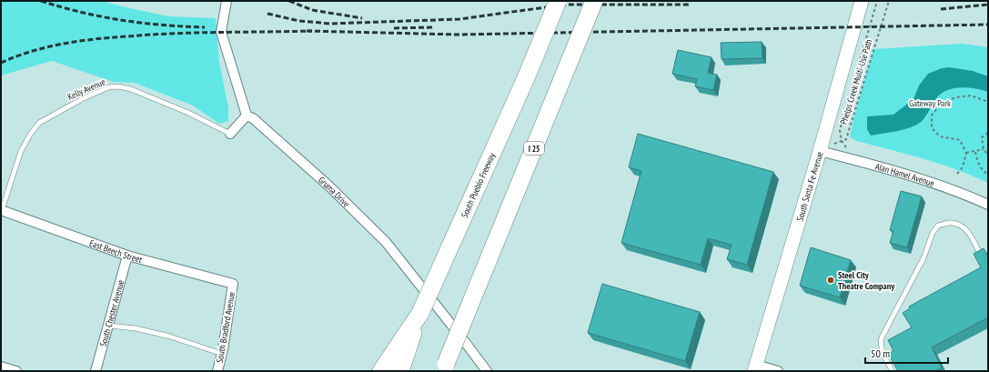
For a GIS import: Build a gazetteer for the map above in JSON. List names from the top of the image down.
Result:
{
  "streets": {
    "highway": ["I 25", "South Pueblo Freeway"],
    "main road": ["South Santa Fe Avenue"],
    "street": [
      "Alan Hamel Avenue",
      "Gruma Drive",
      "East Beech Street",
      "South Chester Avenue",
      "South Bradford Avenue"
    ],
    "lane": ["Kelly Avenue"],
    "path": ["Phelps Creek Multi-Use Path"]
  },
  "crossings": [
    ["Kelly Avenue", "East Beech Street"],
    ["Alan Hamel Avenue", "South Santa Fe Avenue"],
    ["East Beech Street", "South Chester Avenue"],
    ["East Beech Street", "South Bradford Avenue"]
  ],
  "parks": ["Gateway Park"],
  "places": ["Steel City Theatre Company"],
  "scale_bar": "50 m"
}
